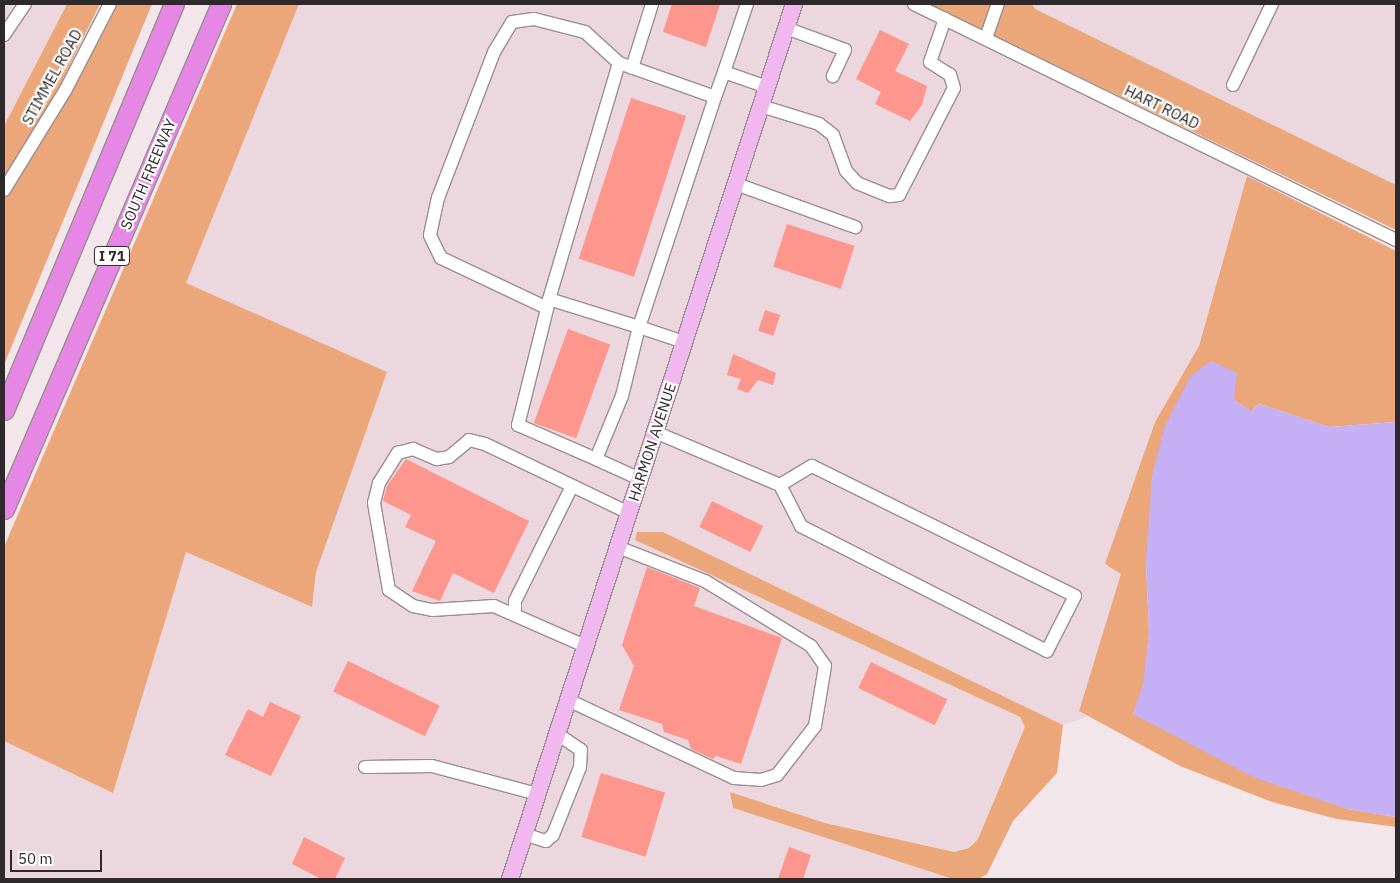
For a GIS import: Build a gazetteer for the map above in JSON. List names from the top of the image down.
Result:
{
  "streets": {
    "highway": ["SOUTH FREEWAY", "I 71"],
    "main road": ["HARMON AVENUE"],
    "street": ["STIMMEL ROAD", "HART ROAD"]
  },
  "scale_bar": "50 m"
}
